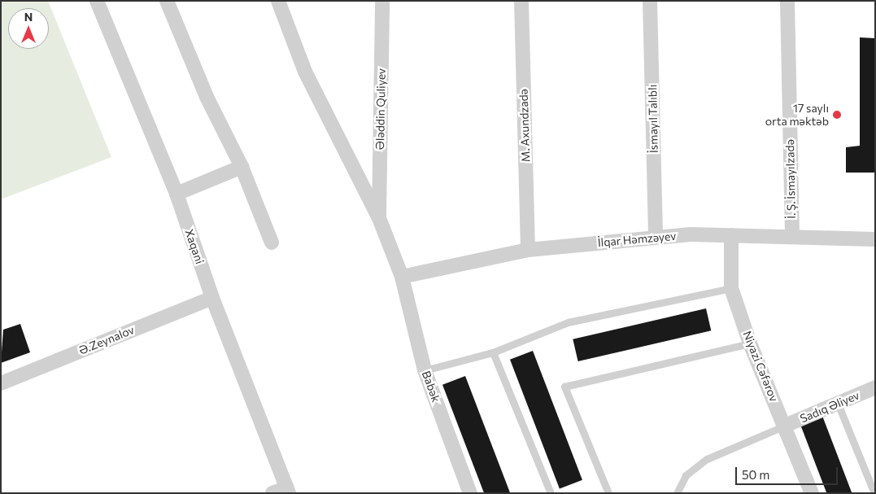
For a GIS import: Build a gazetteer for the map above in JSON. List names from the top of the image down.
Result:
{
  "streets": {
    "street": [
      "Ələddin Quliyev",
      "İsmayıl Talıblı",
      "M. Axundzadə",
      "İ. Ş. İsmayılzadə",
      "İlqar Həmzəyev",
      "Xaqani",
      "Ə.Zeynalov",
      "Niyazi Cəfərov",
      "Babək",
      "Sadıq Əliyev"
    ]
  },
  "crossings": [
    ["Ələddin Quliyev", "Babək"],
    ["İsmayıl Talıblı", "İlqar Həmzəyev"],
    ["M. Axundzadə", "İlqar Həmzəyev"],
    ["İ. Ş. İsmayılzadə", "İlqar Həmzəyev"],
    ["İlqar Həmzəyev", "Niyazi Cəfərov"],
    ["İlqar Həmzəyev", "Babək"],
    ["Xaqani", "Ə.Zeynalov"],
    ["Niyazi Cəfərov", "Sadıq Əliyev"]
  ],
  "places": ["17 saylı orta məktəb"],
  "scale_bar": "50 m",
  "north": "top"
}
